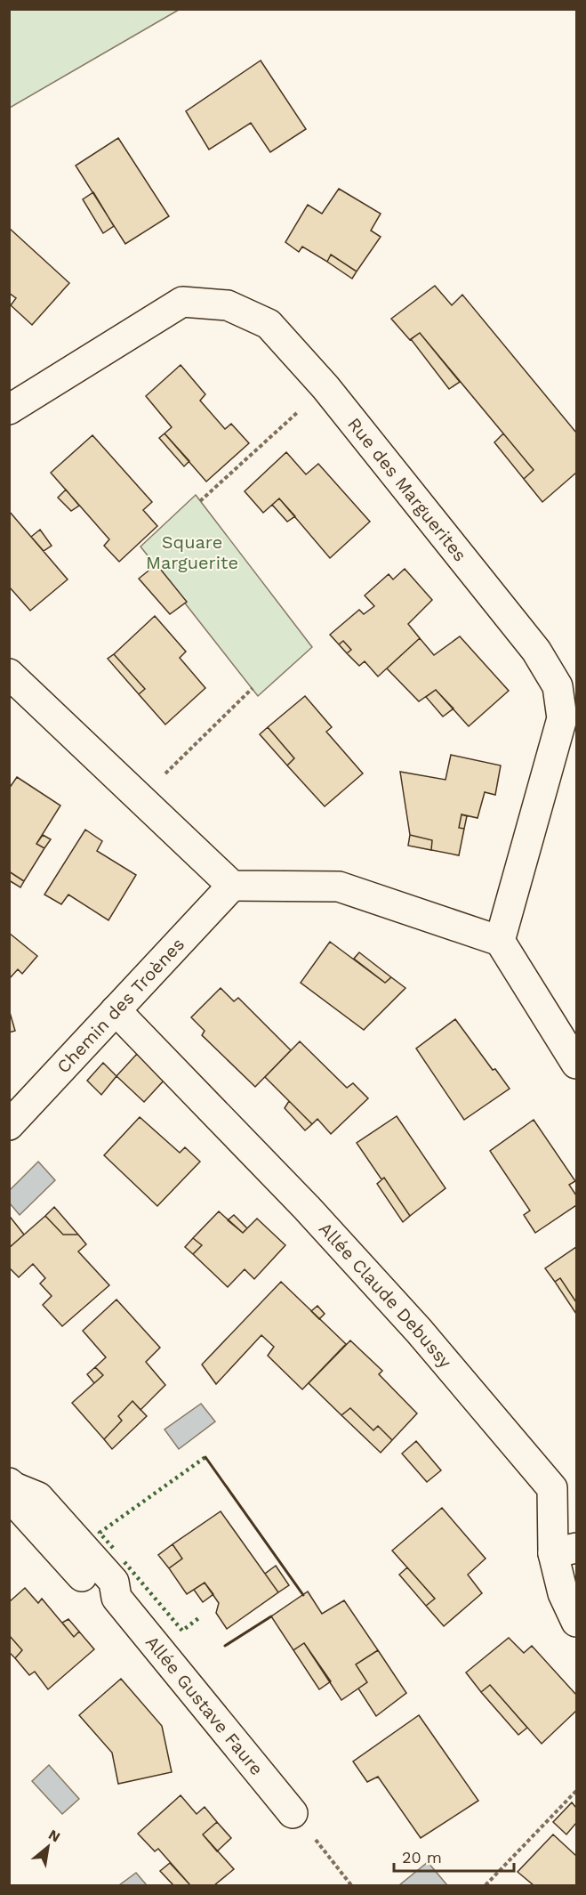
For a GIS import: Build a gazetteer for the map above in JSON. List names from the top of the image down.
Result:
{
  "streets": {
    "street": [
      "Rue des Marguerites",
      "Chemin des Troènes",
      "Allée Claude Debussy",
      "Allée Gustave Faure"
    ]
  },
  "crossings": [
    ["Chemin des Troènes", "Allée Claude Debussy"]
  ],
  "parks": ["Square Marguerite"],
  "scale_bar": "20 m",
  "north": "top right"
}
